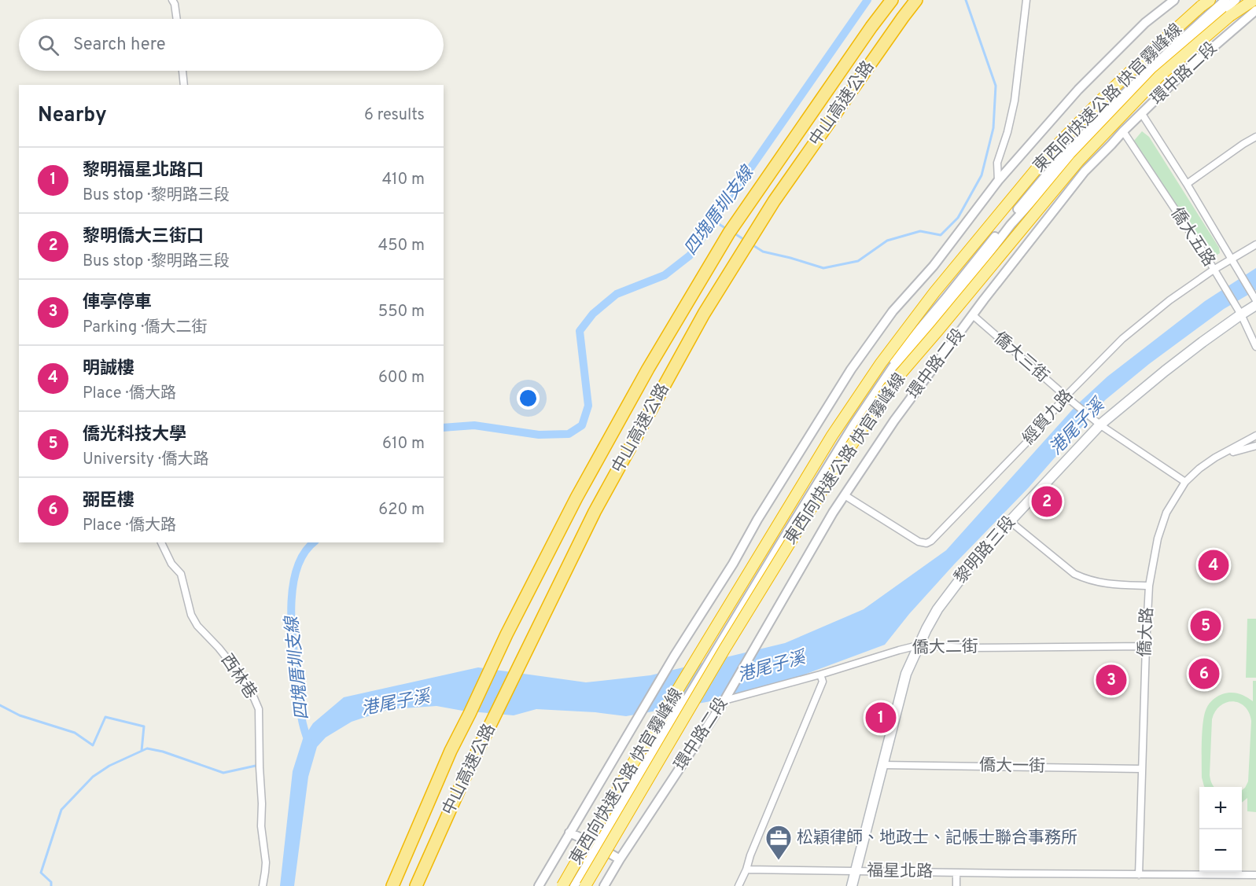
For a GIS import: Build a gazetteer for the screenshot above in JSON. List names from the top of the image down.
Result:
{
  "streets": {
    "highway": ["東西向快速公路 快官霧峰線", "中山高速公路"],
    "main road": ["黎明路三段"],
    "street": [
      "環中路二段",
      "僑大五路",
      "僑大三街",
      "經貿九路",
      "僑大路",
      "僑大二街",
      "西林巷",
      "僑大一街",
      "福星北路"
    ]
  },
  "crossings": [
    ["環中路二段", "僑大五路"],
    ["環中路二段", "僑大三街"],
    ["環中路二段", "經貿九路"],
    ["環中路二段", "僑大二街"],
    ["僑大五路", "經貿九路"],
    ["僑大五路", "黎明路三段"],
    ["僑大三街", "經貿九路"],
    ["僑大三街", "黎明路三段"],
    ["僑大三街", "僑大路"],
    ["黎明路三段", "僑大二街"],
    ["黎明路三段", "僑大一街"],
    ["黎明路三段", "福星北路"],
    ["僑大路", "僑大二街"],
    ["僑大路", "僑大一街"],
    ["僑大路", "福星北路"]
  ],
  "water": ["四塊厝圳支線", "港尾子溪"],
  "places": {
    "office": ["松穎律師、地政士、記帳士聯合事務所"]
  },
  "page": {
    "search": "Search here",
    "heading": ["Nearby", "6 results"],
    "list": [
      {
        "mark": "1",
        "name": "黎明福星北路口",
        "note": "Bus stop · 黎明路三段",
        "value": "410 m"
      },
      {
        "mark": "2",
        "name": "黎明僑大三街口",
        "note": "Bus stop · 黎明路三段",
        "value": "450 m"
      },
      {
        "mark": "3",
        "name": "俥亭停車",
        "note": "Parking · 僑大二街",
        "value": "550 m"
      },
      {
        "mark": "4",
        "name": "明誠樓",
        "note": "Place · 僑大路",
        "value": "600 m"
      },
      {
        "mark": "5",
        "name": "僑光科技大學",
        "note": "University · 僑大路",
        "value": "610 m"
      },
      {
        "mark": "6",
        "name": "弼臣樓",
        "note": "Place · 僑大路",
        "value": "620 m"
      }
    ],
    "pins": [
      "2",
      "4",
      "5",
      "6",
      "3",
      "1"
    ],
    "map_buttons": ["+", "−"]
  }
}
